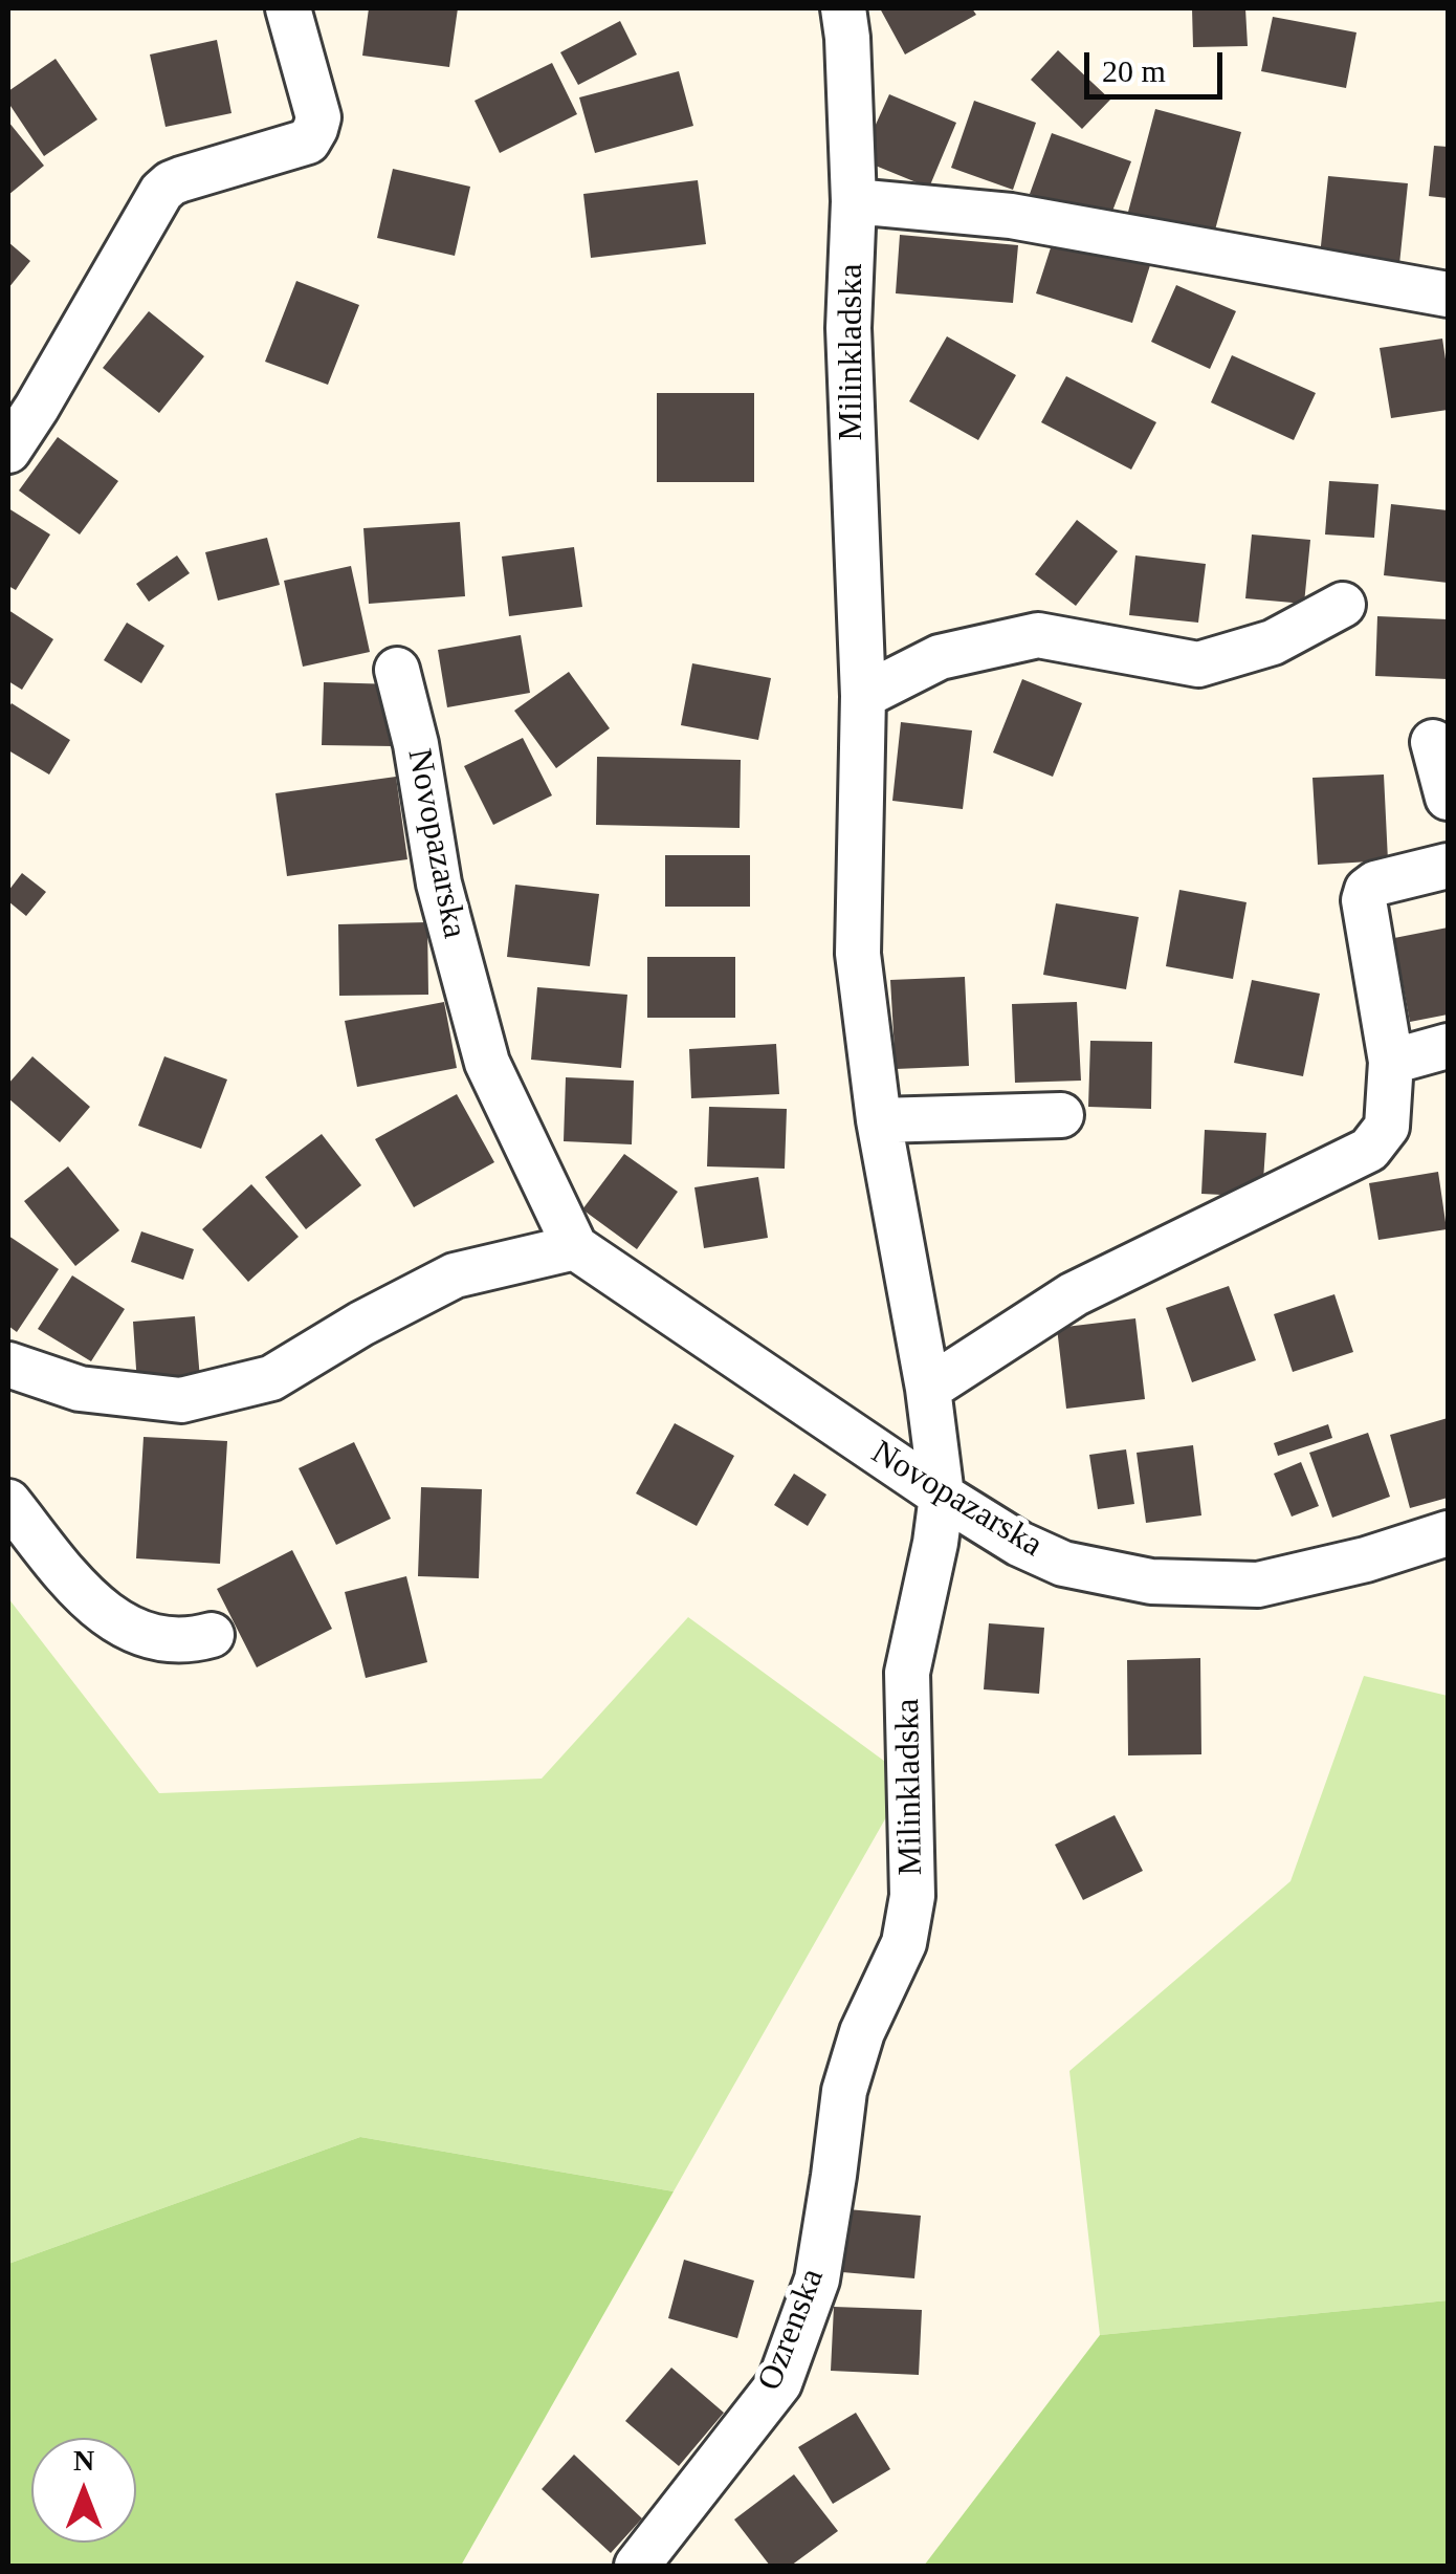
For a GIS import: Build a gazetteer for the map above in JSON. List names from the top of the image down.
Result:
{
  "streets": {
    "street": ["Milinkladska", "Novopazarska", "Ozrenska"]
  },
  "crossings": [
    ["Milinkladska", "Novopazarska"],
    ["Milinkladska", "Ozrenska"]
  ],
  "scale_bar": "20 m",
  "north": "top"
}
